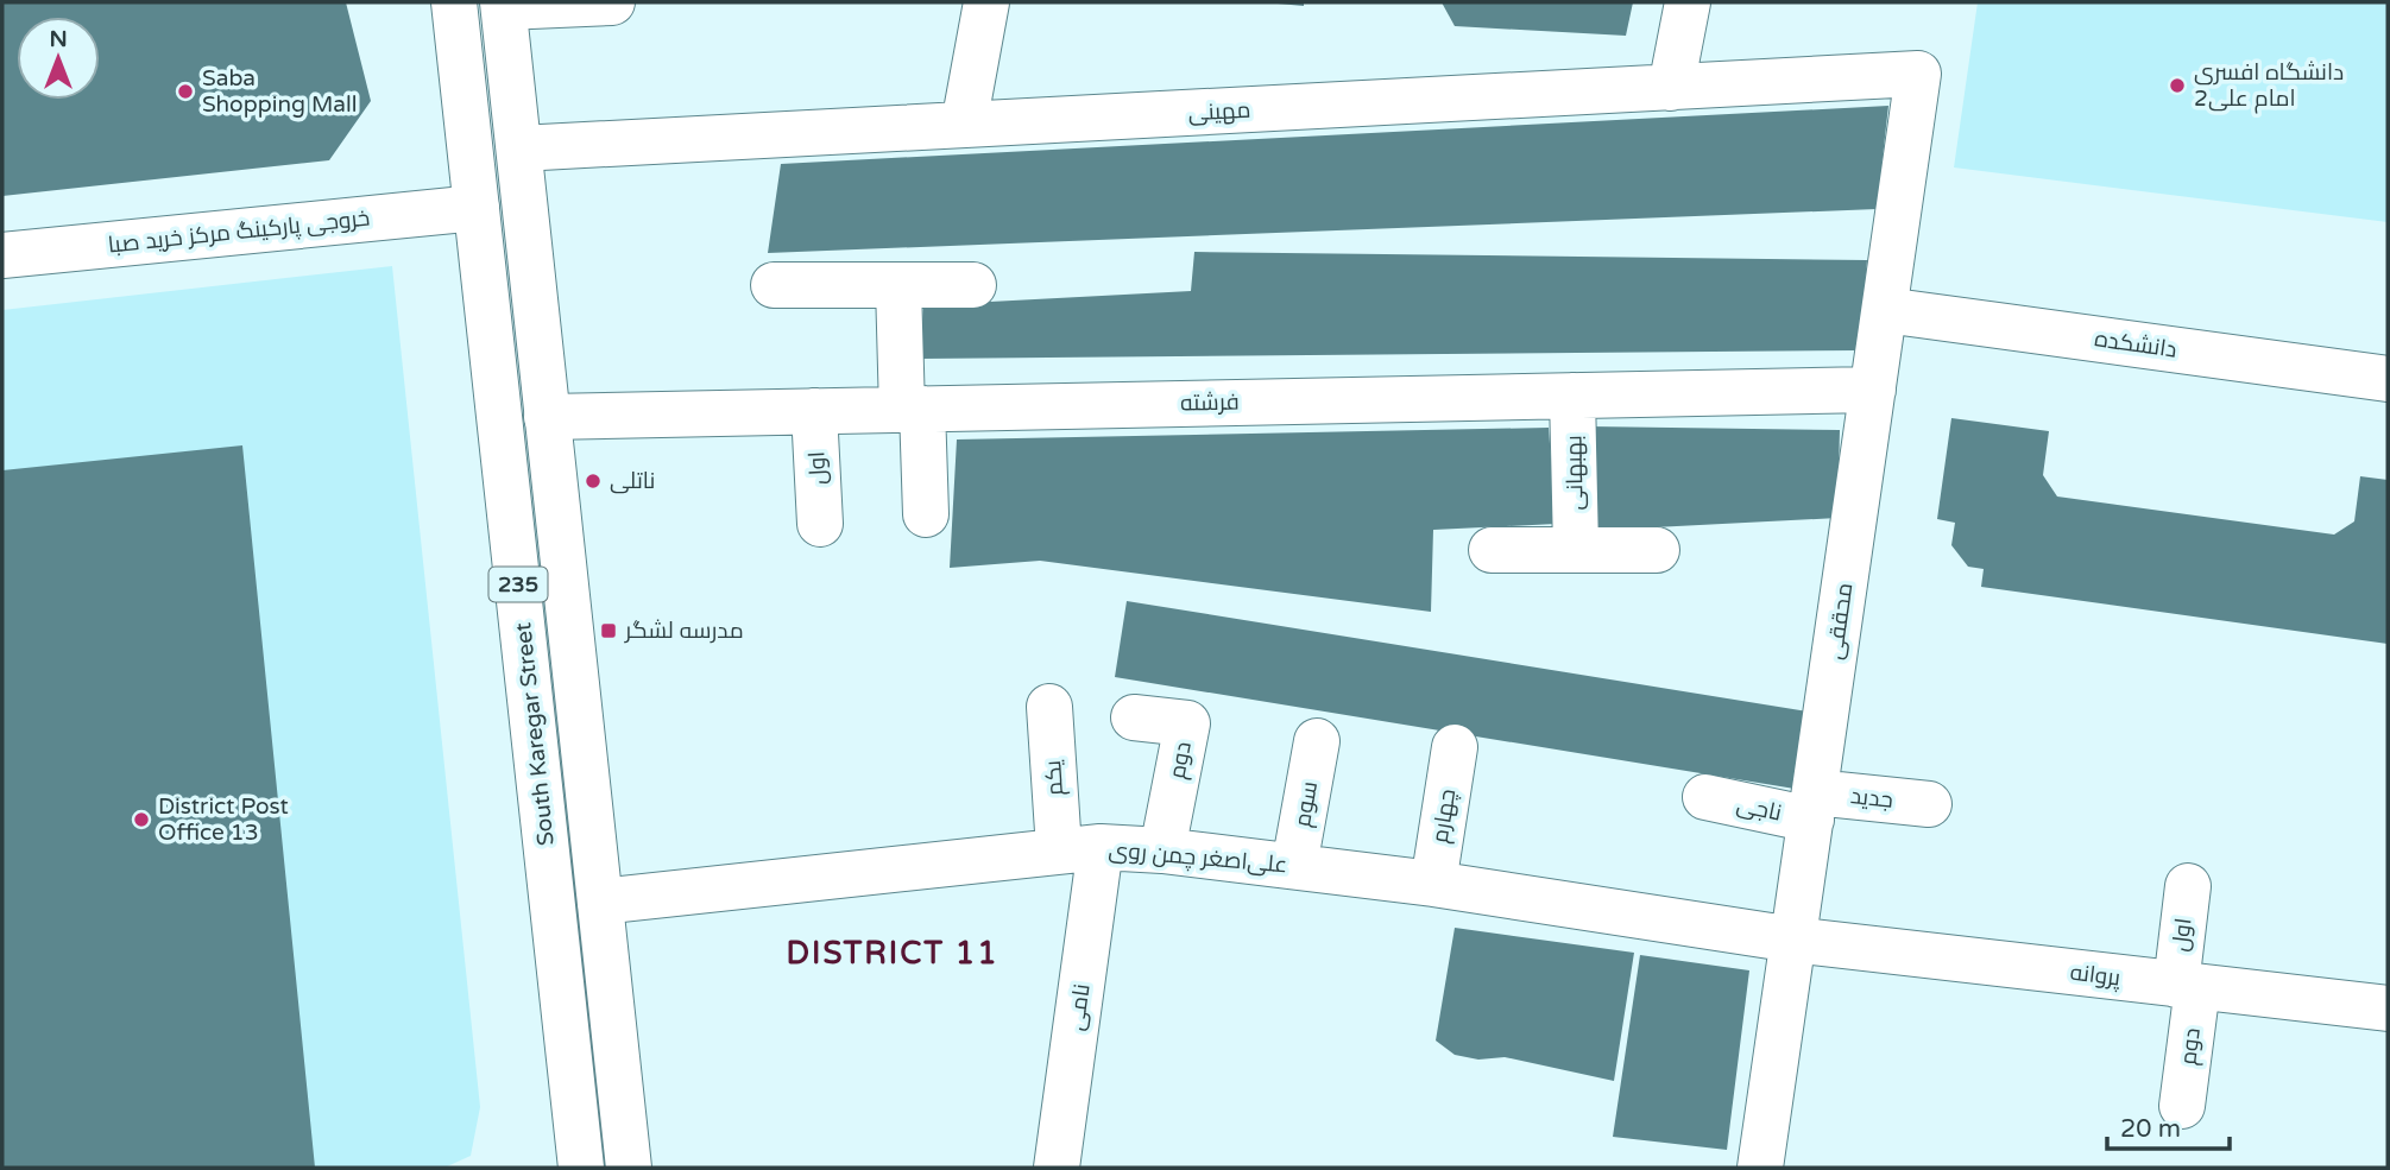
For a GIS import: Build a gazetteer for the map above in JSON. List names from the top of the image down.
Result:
{
  "streets": {
    "street": [
      "مهینی",
      "خروجی پارکینگ مرکز خرید صبا",
      "دانشکده",
      "فرشته",
      "اول",
      "بهبهانی",
      "235",
      "محققی",
      "South Karegar Street",
      "دوم",
      "یکم",
      "جدید",
      "سوم",
      "ناجی",
      "چهارم",
      "علی‌اصغر چمن روی",
      "پروانه",
      "نامی"
    ]
  },
  "crossings": [
    ["مهینی", "محققی"],
    ["مهینی", "South Karegar Street"],
    ["خروجی پارکینگ مرکز خرید صبا", "South Karegar Street"],
    ["دانشکده", "محققی"],
    ["فرشته", "اول"],
    ["فرشته", "بهبهانی"],
    ["فرشته", "محققی"],
    ["فرشته", "South Karegar Street"],
    ["اول", "دوم"],
    ["اول", "پروانه"],
    ["محققی", "جدید"],
    ["محققی", "ناجی"],
    ["محققی", "علی‌اصغر چمن روی"],
    ["محققی", "پروانه"],
    ["South Karegar Street", "علی‌اصغر چمن روی"],
    ["دوم", "علی‌اصغر چمن روی"],
    ["دوم", "پروانه"],
    ["یکم", "علی‌اصغر چمن روی"],
    ["یکم", "نامی"],
    ["جدید", "ناجی"],
    ["سوم", "علی‌اصغر چمن روی"],
    ["چهارم", "علی‌اصغر چمن روی"],
    ["علی‌اصغر چمن روی", "پروانه"],
    ["علی‌اصغر چمن روی", "نامی"]
  ],
  "districts": ["DISTRICT 11"],
  "places": {
    "other": [
      "دانشگاه افسری امام علی2",
      "Saba Shopping Mall",
      "ناتلی",
      "District Post Office 13"
    ],
    "transit": ["مدرسه لشگر"]
  },
  "scale_bar": "20 m",
  "north": "top"
}
